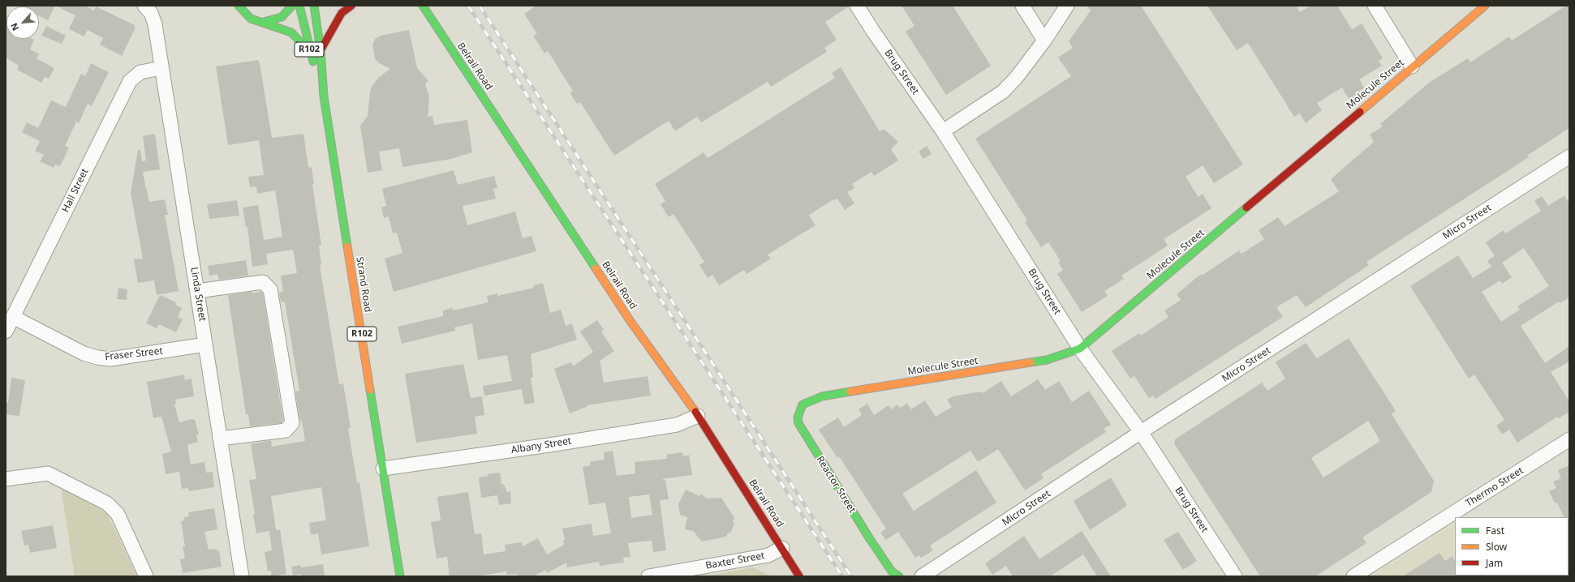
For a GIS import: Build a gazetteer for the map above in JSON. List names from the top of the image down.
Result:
{
  "streets": {
    "street": [
      "R102",
      "Belrail Road",
      "Brug Street",
      "Molecule Street",
      "Hall Street",
      "Micro Street",
      "Strand Road",
      "Linda Street",
      "Fraser Street",
      "Albany Street",
      "Reactor Street",
      "Thermo Street",
      "Baxter Street"
    ]
  },
  "crossings": [
    ["Belrail Road", "Albany Street"],
    ["Belrail Road", "Baxter Street"],
    ["Brug Street", "Molecule Street"],
    ["Brug Street", "Micro Street"],
    ["Molecule Street", "Reactor Street"],
    ["Hall Street", "Linda Street"],
    ["Hall Street", "Fraser Street"],
    ["Strand Road", "Albany Street"],
    ["Linda Street", "Fraser Street"]
  ],
  "legend": ["Fast", "Slow", "Jam"],
  "north": "bottom left"
}
